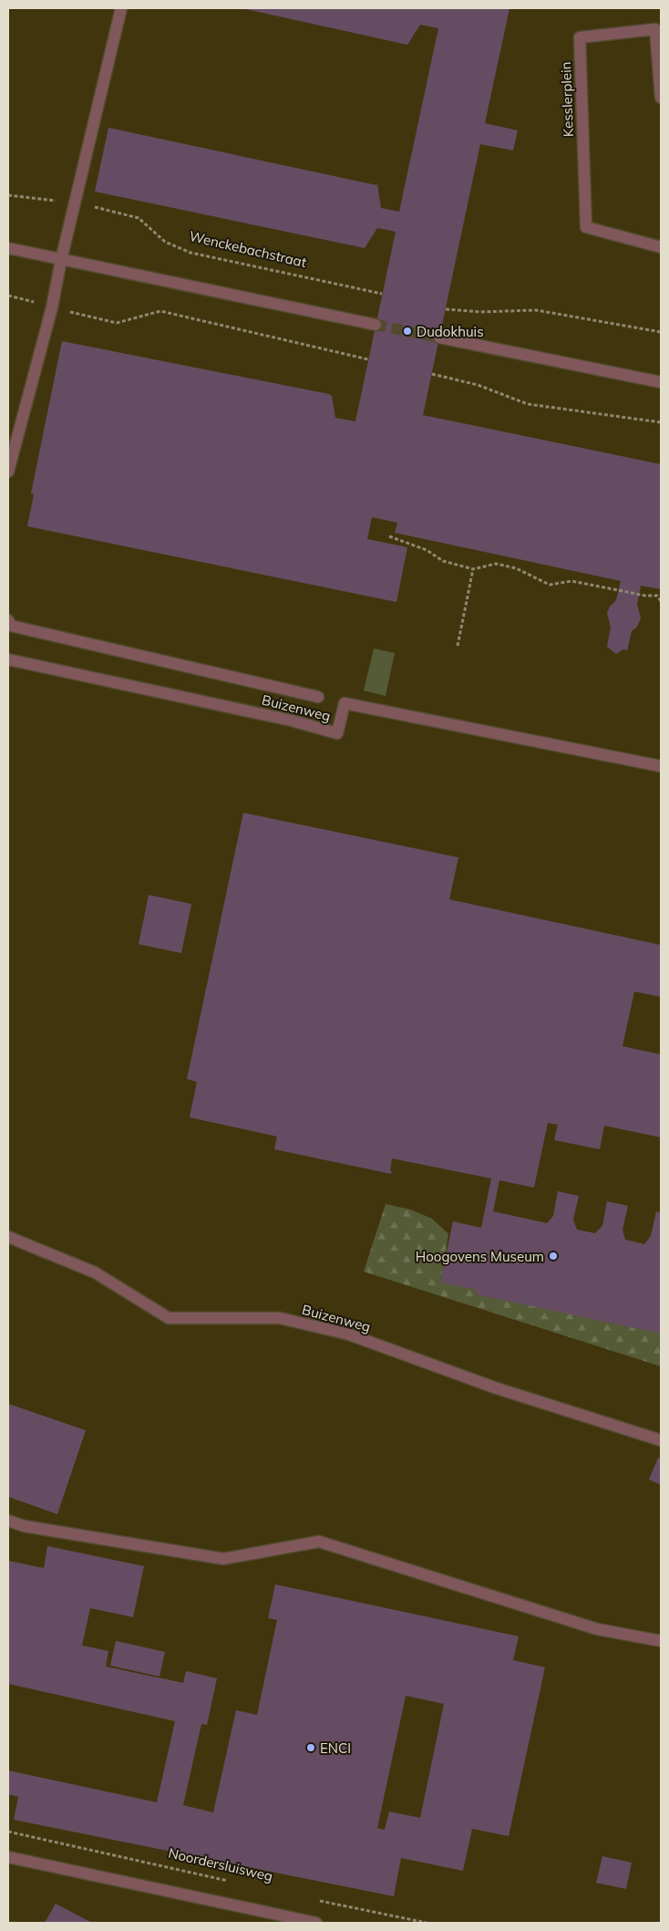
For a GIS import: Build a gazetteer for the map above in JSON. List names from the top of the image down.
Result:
{
  "streets": {
    "street": ["Kesslerplein", "Buizenweg"],
    "path": ["Wenckebachstraat", "Noordersluisweg"]
  },
  "places": ["Dudokhuis", "Hoogovens Museum", "ENCI"]
}
